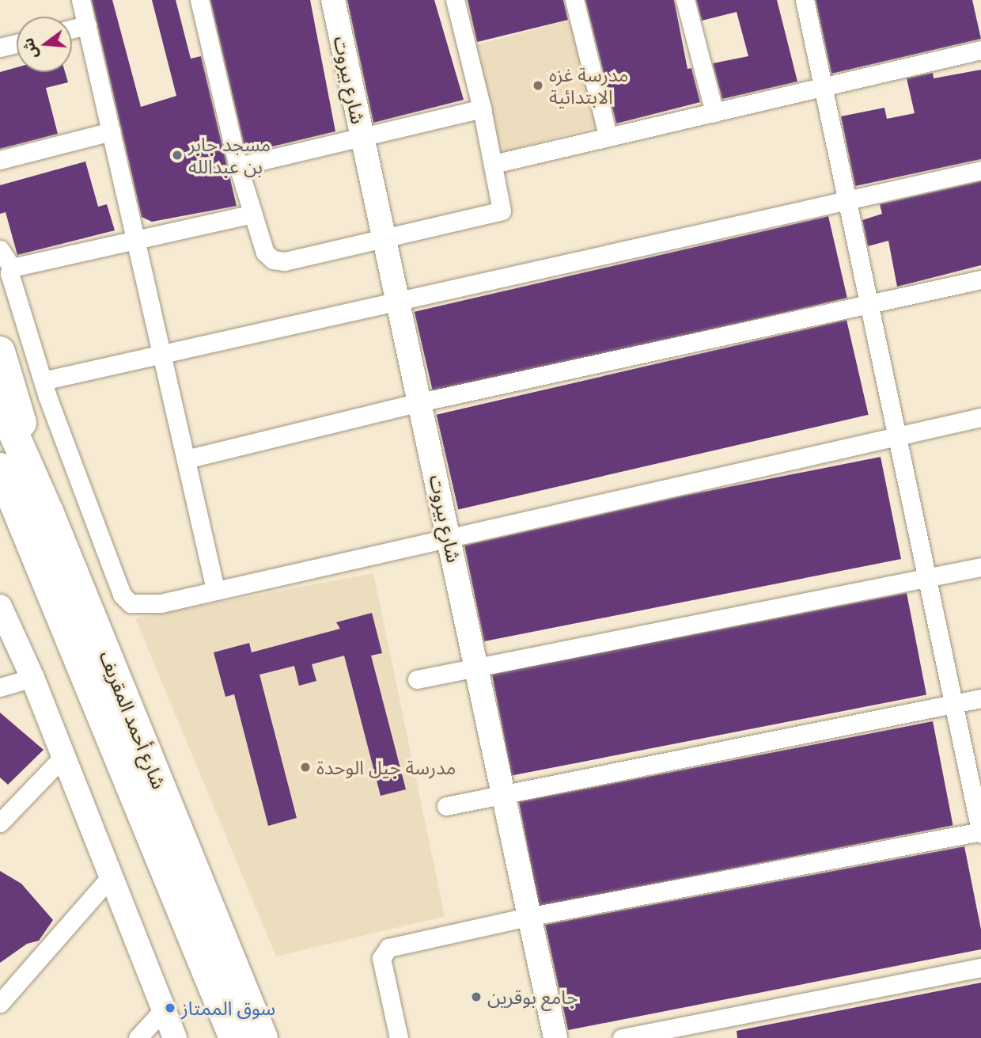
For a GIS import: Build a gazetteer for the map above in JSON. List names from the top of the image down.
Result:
{
  "streets": {
    "highway": ["شارع أحمد المقريف"],
    "street": ["شارع بيروت"]
  },
  "places": [
    "مدرسة غزه الابتدائية",
    "مسجد جابر بن عبدالله",
    "مدرسة جيل الوحدة",
    "جامع بوقرين",
    "سوق الممتاز"
  ],
  "north": "left"
}
